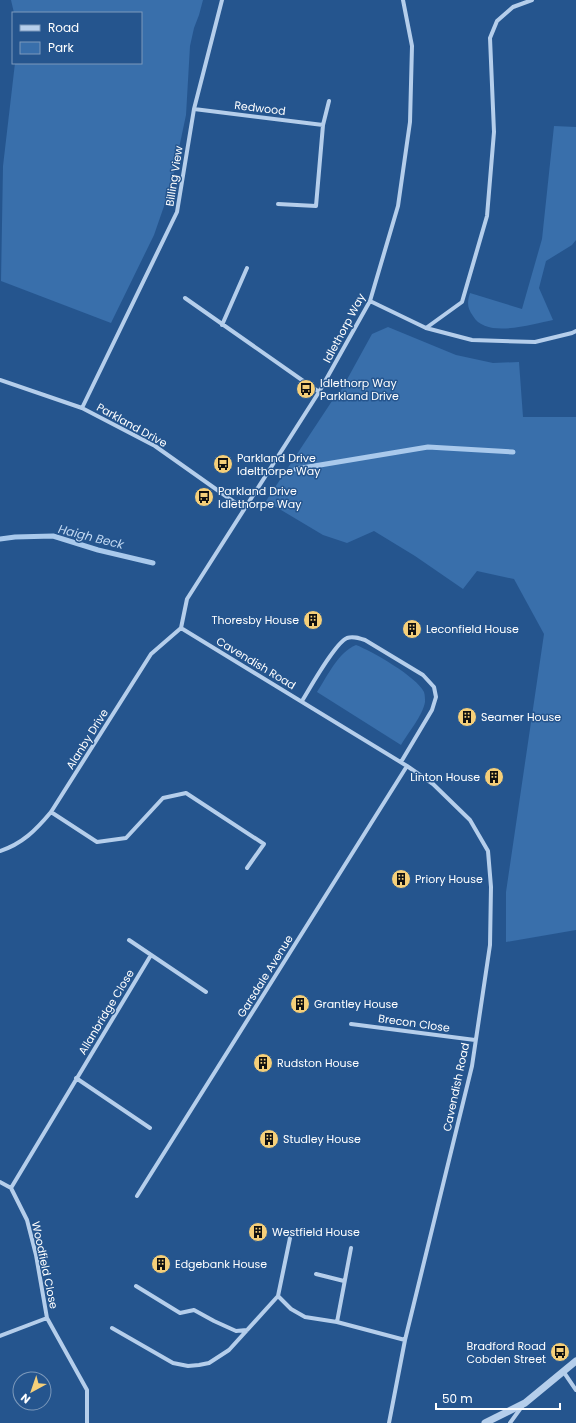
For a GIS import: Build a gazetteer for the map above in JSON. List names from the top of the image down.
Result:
{
  "streets": {
    "street": [
      "Redwood",
      "Billing View",
      "Idlethorp Way",
      "Parkland Drive",
      "Cavendish Road",
      "Alanby Drive",
      "Garsdale Avenue",
      "Allanbridge Close",
      "Brecon Close",
      "Woodfield Close"
    ]
  },
  "crossings": [
    ["Redwood", "Billing View"],
    ["Billing View", "Parkland Drive"],
    ["Idlethorp Way", "Parkland Drive"],
    ["Idlethorp Way", "Cavendish Road"],
    ["Idlethorp Way", "Alanby Drive"],
    ["Cavendish Road", "Alanby Drive"],
    ["Cavendish Road", "Garsdale Avenue"],
    ["Cavendish Road", "Brecon Close"],
    ["Allanbridge Close", "Woodfield Close"]
  ],
  "water": ["Haigh Beck"],
  "places": {
    "bus stop": [
      "Idlethorp Way Parkland Drive",
      "Parkland Drive Idelthorpe Way",
      "Parkland Drive Idlethorpe Way",
      "Bradford Road Cobden Street"
    ],
    "building": [
      "Thoresby House",
      "Leconfield House",
      "Seamer House",
      "Linton House",
      "Priory House",
      "Grantley House",
      "Rudston House",
      "Studley House",
      "Westfield House",
      "Edgebank House"
    ]
  },
  "legend": ["Road", "Park"],
  "scale_bar": "50 m",
  "north": "bottom left"
}
